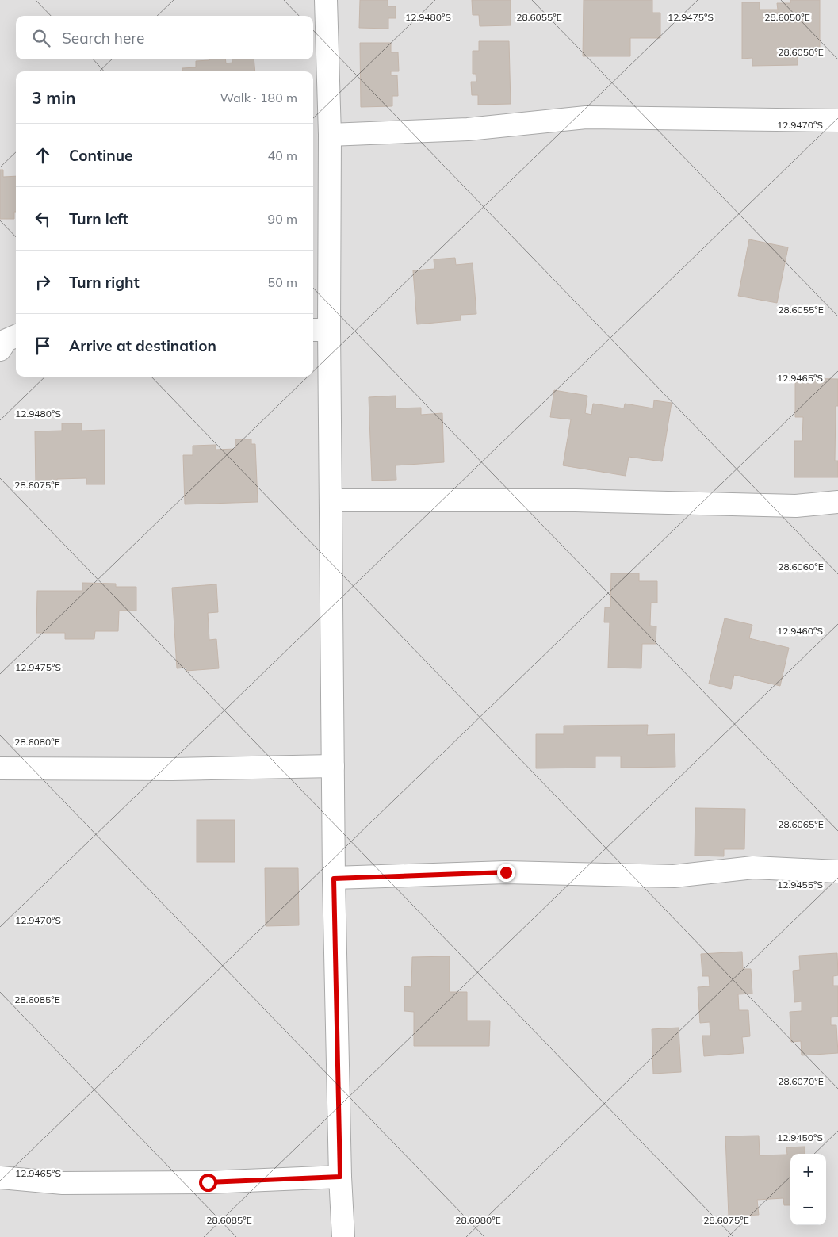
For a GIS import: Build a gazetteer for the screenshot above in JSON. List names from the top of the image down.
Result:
{
  "page": {
    "search": "Search here",
    "heading": ["3 min", "Walk · 180 m"],
    "list": [
      ["Continue", "40 m"],
      ["Turn left", "90 m"],
      ["Turn right", "50 m"],
      "Arrive at destination"
    ],
    "map_buttons": ["+", "−"]
  },
  "coordinates": [
    "12.9480°S",
    "12.9475°S",
    "28.6055°E",
    "28.6050°E",
    "12.9470°S",
    "12.9465°S",
    "28.6075°E",
    "28.6060°E",
    "12.9460°S",
    "28.6080°E",
    "28.6065°E",
    "12.9455°S",
    "28.6085°E",
    "28.6070°E",
    "12.9450°S"
  ]
}
